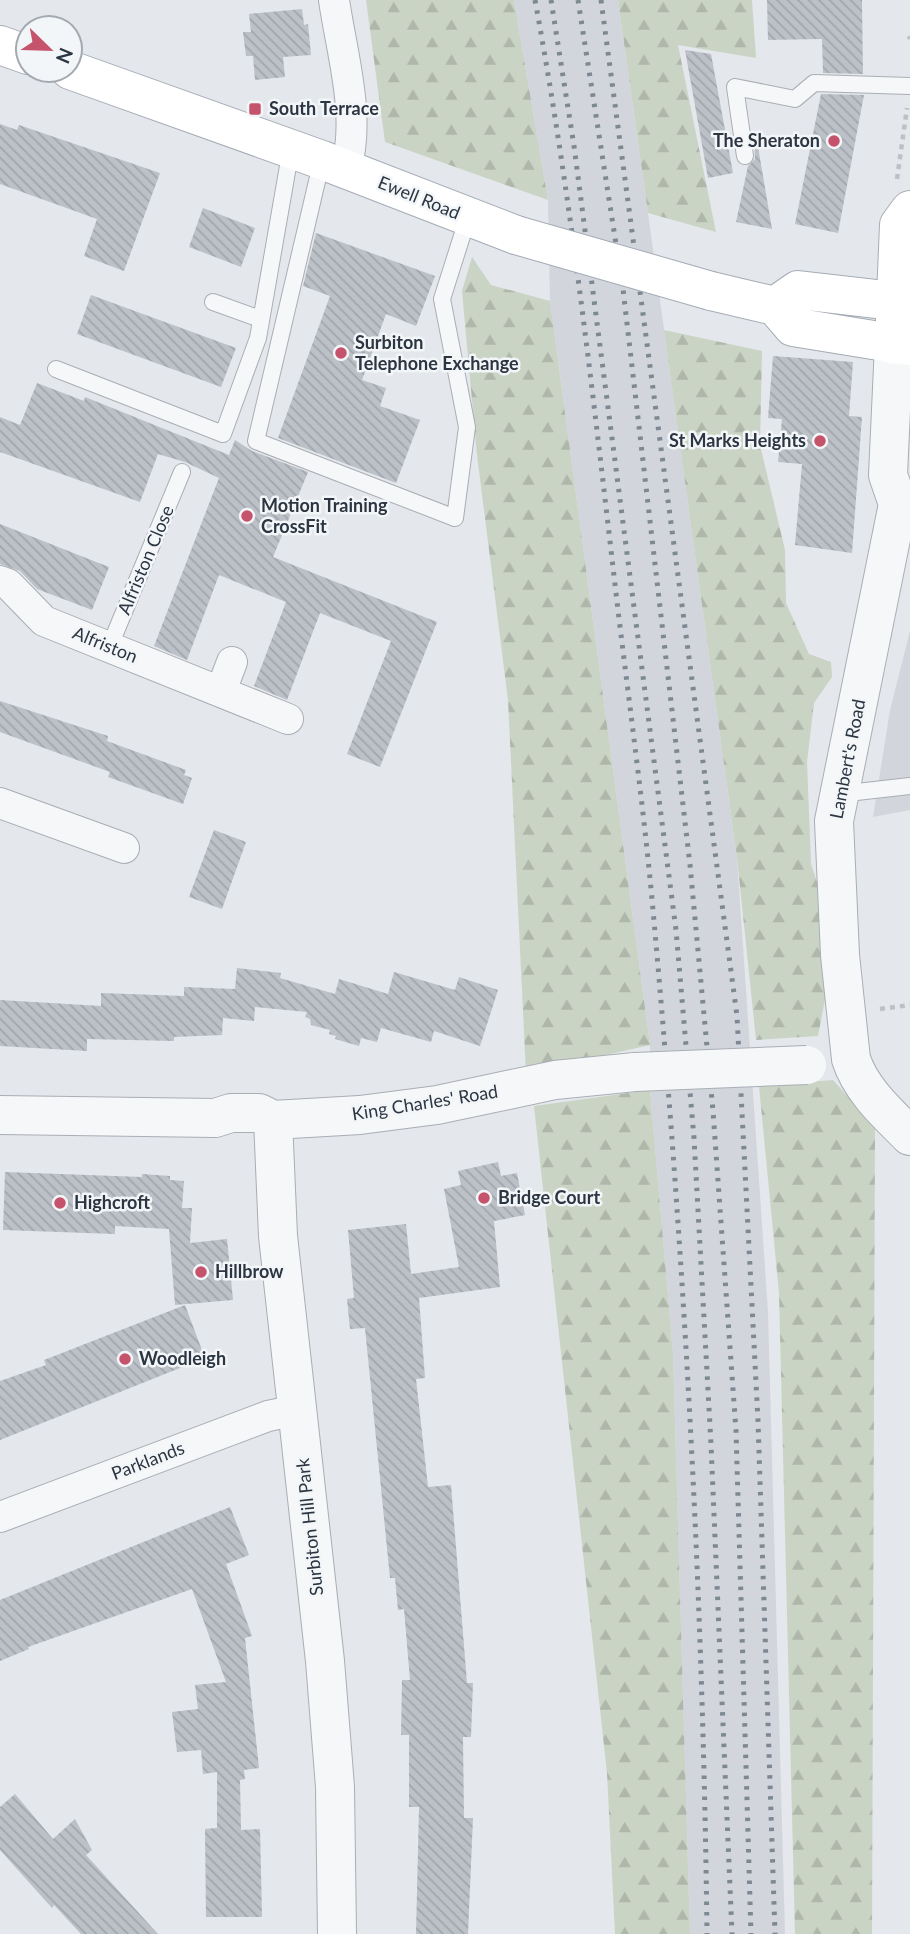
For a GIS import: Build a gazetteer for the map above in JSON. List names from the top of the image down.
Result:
{
  "streets": {
    "main road": ["Ewell Road"],
    "street": [
      "Alfriston",
      "Lambert's Road",
      "King Charles' Road",
      "Parklands",
      "Surbiton Hill Park"
    ],
    "lane": ["Alfriston Close"]
  },
  "crossings": [
    ["Ewell Road", "Lambert's Road"],
    ["Alfriston Close", "Alfriston"],
    ["Lambert's Road", "King Charles' Road"],
    ["King Charles' Road", "Surbiton Hill Park"],
    ["Parklands", "Surbiton Hill Park"]
  ],
  "places": {
    "transit": ["South Terrace"],
    "other": [
      "The Sheraton",
      "Surbiton Telephone Exchange",
      "St Marks Heights",
      "Motion Training CrossFit",
      "Bridge Court",
      "Highcroft",
      "Hillbrow",
      "Woodleigh"
    ]
  },
  "north": "bottom right"
}
